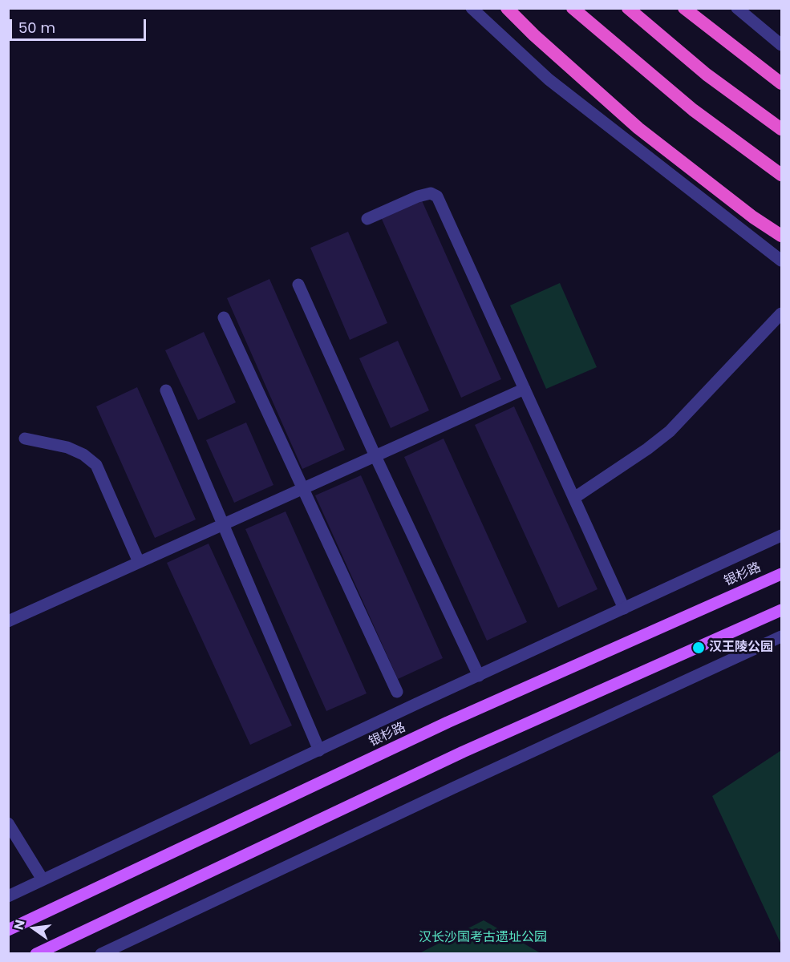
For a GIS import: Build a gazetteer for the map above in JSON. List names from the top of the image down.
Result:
{
  "streets": {
    "main road": ["银杉路"]
  },
  "parks": ["汉长沙国考古遗址公园"],
  "places": ["汉王陵公园"],
  "scale_bar": "50 m",
  "north": "left"
}
